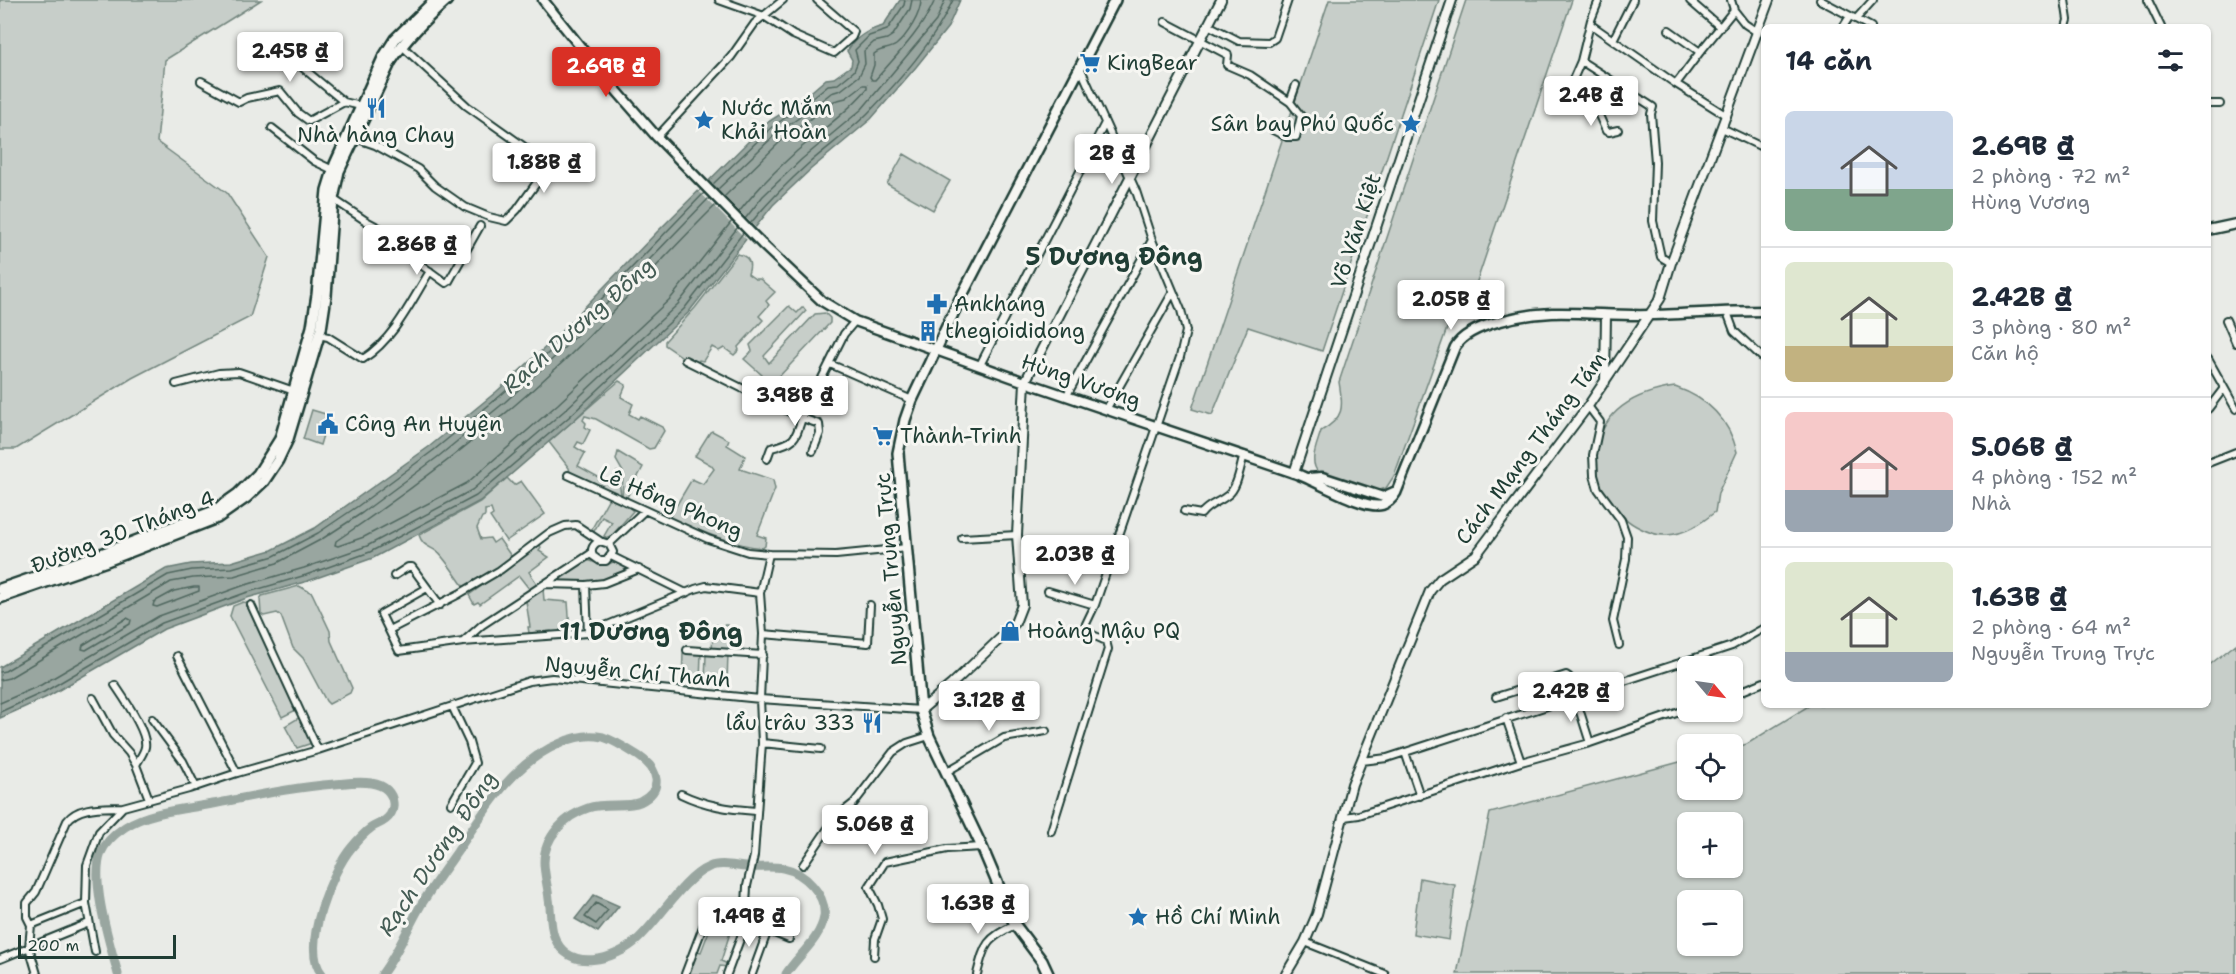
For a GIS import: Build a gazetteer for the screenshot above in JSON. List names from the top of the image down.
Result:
{
  "streets": {
    "main road": ["Hùng Vương", "Đường 30 Tháng 4", "Nguyễn Trung Trực"],
    "street": [
      "Võ Văn Kiệt",
      "Cách Mạng Tháng Tám",
      "Lê Hồng Phong",
      "Nguyễn Chí Thanh"
    ]
  },
  "crossings": [
    ["Võ Văn Kiệt", "Hùng Vương"],
    ["Hùng Vương", "Cách Mạng Tháng Tám"],
    ["Hùng Vương", "Nguyễn Trung Trực"],
    ["Lê Hồng Phong", "Nguyễn Trung Trực"],
    ["Nguyễn Trung Trực", "Nguyễn Chí Thanh"]
  ],
  "districts": ["5 Dương Đông", "11 Dương Đông"],
  "water": ["Rạch Dương Đông"],
  "places": {
    "supermarket": ["KingBear", "Thành-Trinh"],
    "restaurant": ["Nhà hàng Chay", "lẩu trâu 333"],
    "place": ["Nước Mắm Khải Hoàn", "Sân bay Phú Quốc", "Hồ Chí Minh"],
    "pharmacy": ["Ankhang"],
    "building": ["thegioididong"],
    "public building": ["Công An Huyện"],
    "shop": ["Hoàng Mậu PQ"]
  },
  "scale_bar": "200 m",
  "north": "bottom right",
  "page": {
    "heading": "14 căn",
    "price": [
      "2.45B ₫",
      "2.69B ₫",
      "2.4B ₫",
      "2B ₫",
      "1.88B ₫",
      "2.86B ₫",
      "2.05B ₫",
      "3.98B ₫",
      "2.03B ₫",
      "2.42B ₫",
      "3.12B ₫",
      "5.06B ₫",
      "1.63B ₫",
      "1.49B ₫"
    ],
    "list": [
      {
        "name": "2.69B ₫",
        "note": "2 phòng · 72 m² · Hùng Vương"
      },
      {
        "name": "2.42B ₫",
        "note": "3 phòng · 80 m² · Căn hộ"
      },
      {
        "name": "5.06B ₫",
        "note": "4 phòng · 152 m² · Nhà"
      },
      {
        "name": "1.63B ₫",
        "note": "2 phòng · 64 m² · Nguyễn Trung Trực"
      }
    ],
    "map_buttons": ["+", "−"],
    "scale": "200 m"
  }
}
